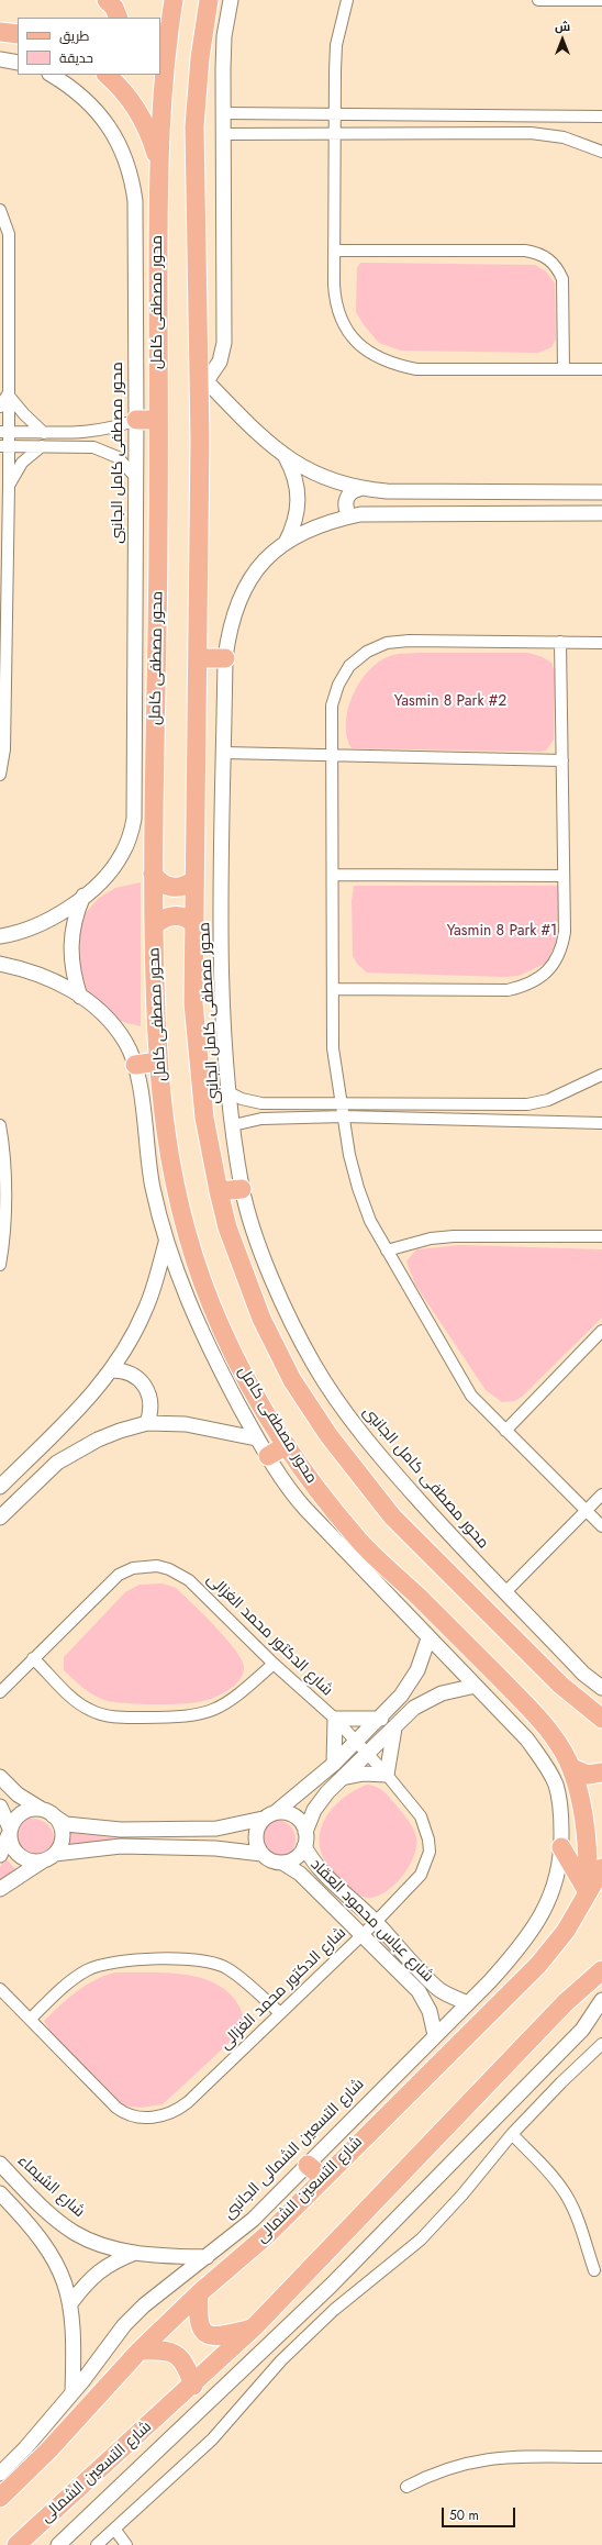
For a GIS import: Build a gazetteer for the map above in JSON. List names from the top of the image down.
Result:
{
  "streets": {
    "main road": ["محور مصطفى كامل", "شارع التسعين الشمالى"],
    "street": [
      "محور مصطفى كامل الجانبى",
      "شارع الدكتور محمد الغزالى",
      "شارع عباس محمود العقاد",
      "شارع التسعين الشمالى الجانبى",
      "شارع الشيماء"
    ]
  },
  "crossings": [
    ["محور مصطفى كامل", "شارع التسعين الشمالى"],
    ["شارع الدكتور محمد الغزالى", "شارع عباس محمود العقاد"],
    ["شارع عباس محمود العقاد", "شارع التسعين الشمالى الجانبى"],
    ["شارع التسعين الشمالى الجانبى", "شارع الشيماء"]
  ],
  "parks": ["Yasmin 8 Park #2", "Yasmin 8 Park #1"],
  "legend": ["طريق", "حديقة"],
  "scale_bar": "50 m",
  "north": "top"
}
